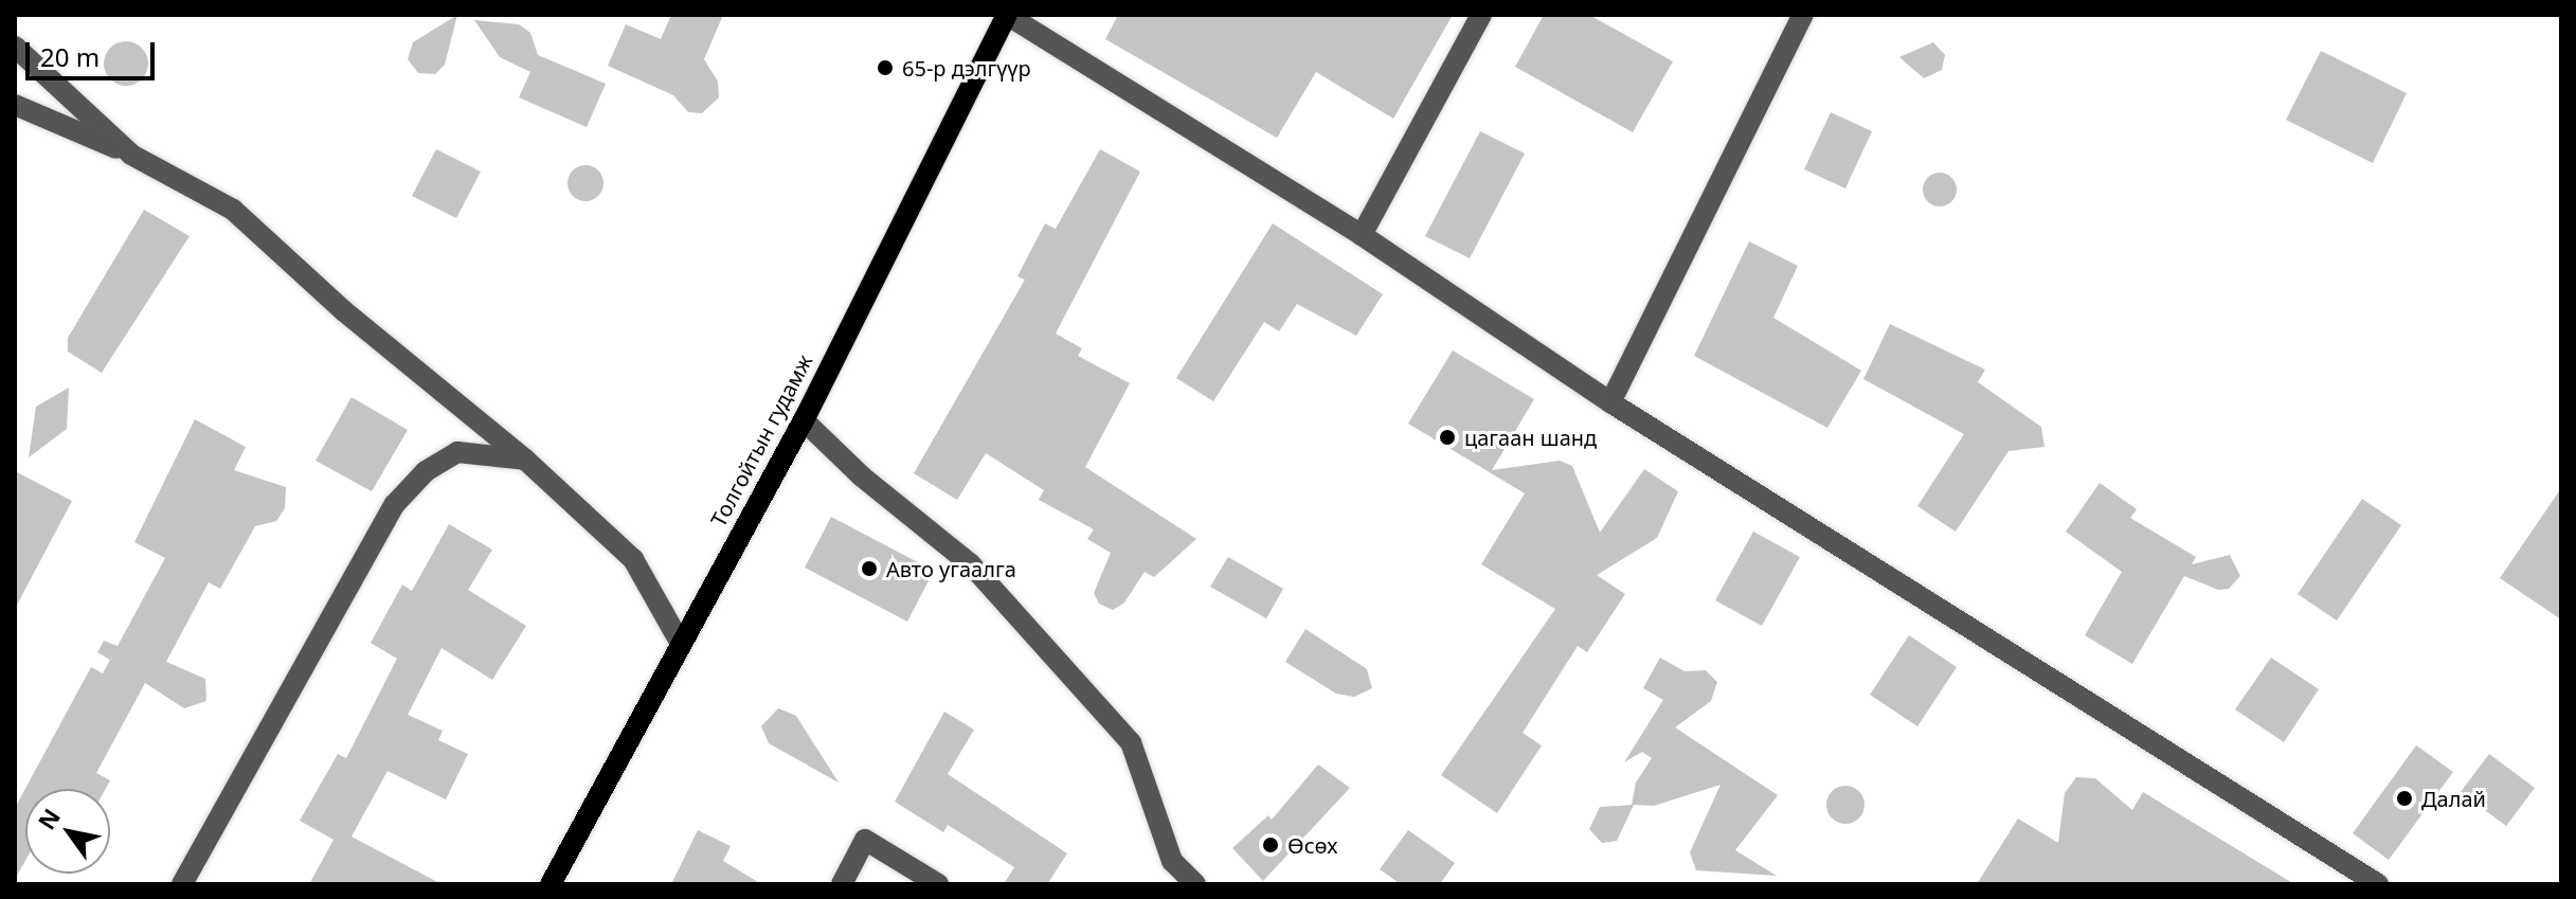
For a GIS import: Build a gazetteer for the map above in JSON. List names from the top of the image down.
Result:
{
  "streets": {
    "main road": ["Толгойтын гудамж"]
  },
  "places": [
    "65-р дэлгүүр",
    "цагаан шанд",
    "Авто угаалга",
    "Далай",
    "Өсөх"
  ],
  "scale_bar": "20 m",
  "north": "top left"
}
